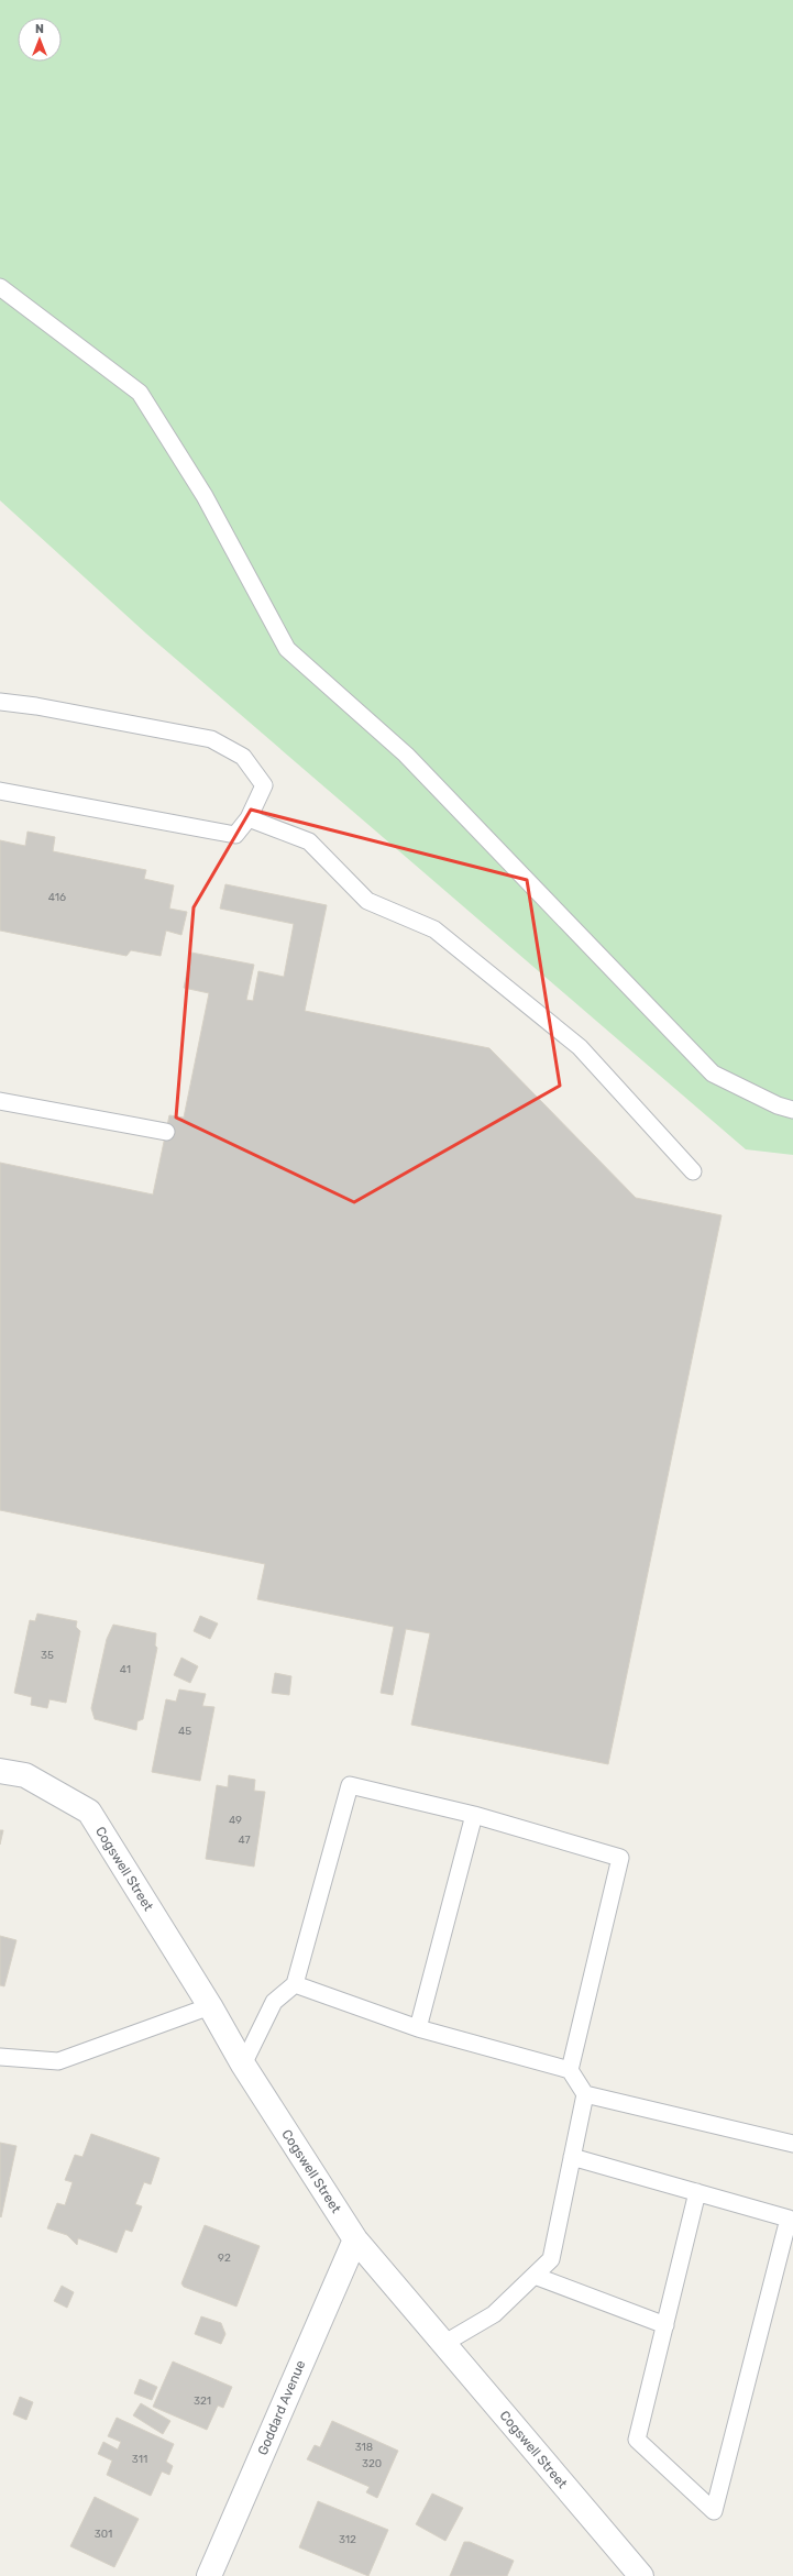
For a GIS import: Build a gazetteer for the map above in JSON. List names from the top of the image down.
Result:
{
  "streets": {
    "street": ["Cogswell Street", "Goddard Avenue"]
  },
  "crossings": [
    ["Cogswell Street", "Goddard Avenue"]
  ],
  "house_numbers": [
    "416",
    "35",
    "41",
    "45",
    "49",
    "47",
    "92",
    "321",
    "318",
    "311",
    "320",
    "301",
    "312"
  ],
  "north": "top"
}
